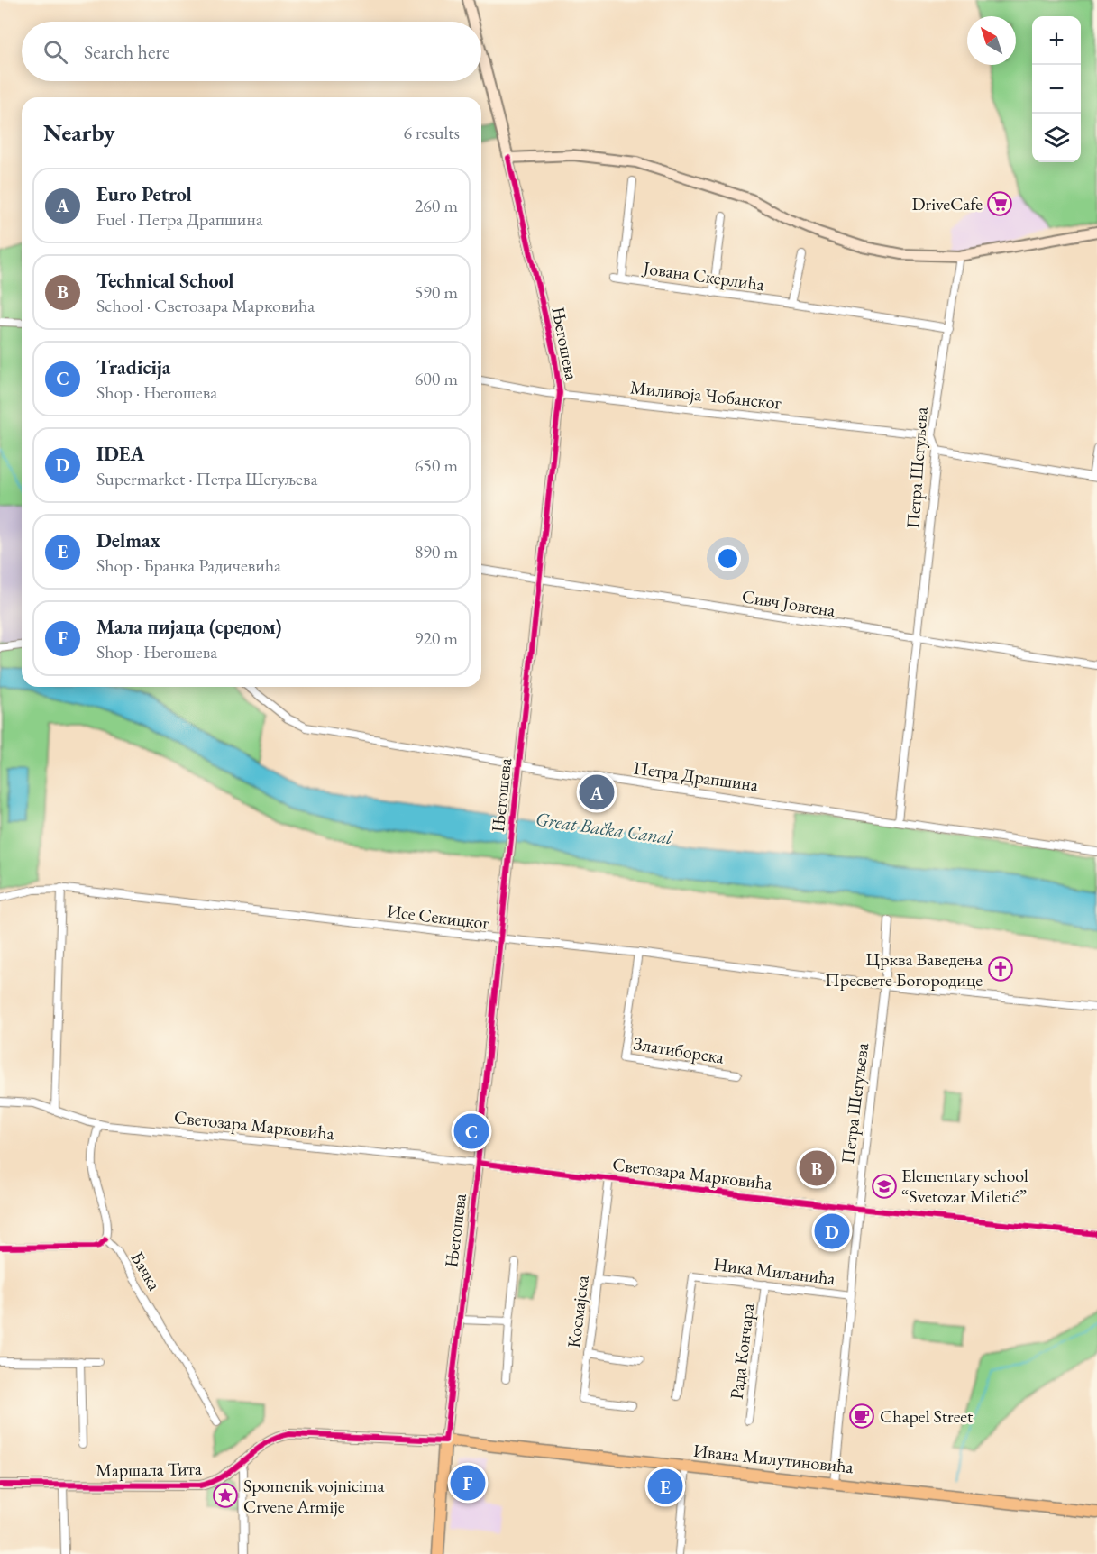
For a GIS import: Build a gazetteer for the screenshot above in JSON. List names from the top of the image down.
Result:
{
  "streets": {
    "main road": ["Његошева", "Ивана Милутиновића"],
    "street": [
      "Јована Скерлића",
      "Миливоја Чобанског",
      "Петра Шегуљева",
      "Сивч Јовгена",
      "Петра Драпшина",
      "Исе Секицког",
      "Златиборска",
      "Светозара Марковића",
      "Бачка",
      "Ника Миљанића",
      "Космајска",
      "Рада Кончара",
      "Маршала Тита"
    ]
  },
  "crossings": [
    ["Јована Скерлића", "Петра Шегуљева"],
    ["Његошева", "Миливоја Чобанског"],
    ["Његошева", "Сивч Јовгена"],
    ["Његошева", "Петра Драпшина"],
    ["Његошева", "Исе Секицког"],
    ["Његошева", "Светозара Марковића"],
    ["Његошева", "Ивана Милутиновића"],
    ["Његошева", "Маршала Тита"],
    ["Миливоја Чобанског", "Петра Шегуљева"],
    ["Петра Шегуљева", "Сивч Јовгена"],
    ["Петра Шегуљева", "Петра Драпшина"],
    ["Петра Шегуљева", "Исе Секицког"],
    ["Петра Шегуљева", "Светозара Марковића"],
    ["Петра Шегуљева", "Ника Миљанића"],
    ["Петра Шегуљева", "Ивана Милутиновића"],
    ["Исе Секицког", "Златиборска"],
    ["Светозара Марковића", "Космајска"],
    ["Ника Миљанића", "Рада Кончара"],
    ["Ивана Милутиновића", "Маршала Тита"]
  ],
  "water": ["Great Bačka Canal"],
  "places": {
    "supermarket": ["DriveCafe"],
    "church": ["Црква Ваведења Пресвете Богородице"],
    "school or university": ["Elementary school “Svetozar Miletić”"],
    "cafe": ["Chapel Street"],
    "place": ["Spomenik vojnicima Crvene Armije"]
  },
  "north": "top left",
  "page": {
    "map_buttons": ["+", "−"],
    "search": "Search here",
    "heading": ["Nearby", "6 results"],
    "list": [
      {
        "mark": "A",
        "name": "Euro Petrol",
        "note": "Fuel · Петра Драпшина",
        "value": "260 m"
      },
      {
        "mark": "B",
        "name": "Technical School",
        "note": "School · Светозара Марковића",
        "value": "590 m"
      },
      {
        "mark": "C",
        "name": "Tradicija",
        "note": "Shop · Његошева",
        "value": "600 m"
      },
      {
        "mark": "D",
        "name": "IDEA",
        "note": "Supermarket · Петра Шегуљева",
        "value": "650 m"
      },
      {
        "mark": "E",
        "name": "Delmax",
        "note": "Shop · Бранка Радичевића",
        "value": "890 m"
      },
      {
        "mark": "F",
        "name": "Мала пијаца (средом)",
        "note": "Shop · Његошева",
        "value": "920 m"
      }
    ],
    "pins": [
      "A",
      "C",
      "B",
      "D",
      "F",
      "E"
    ]
  }
}
